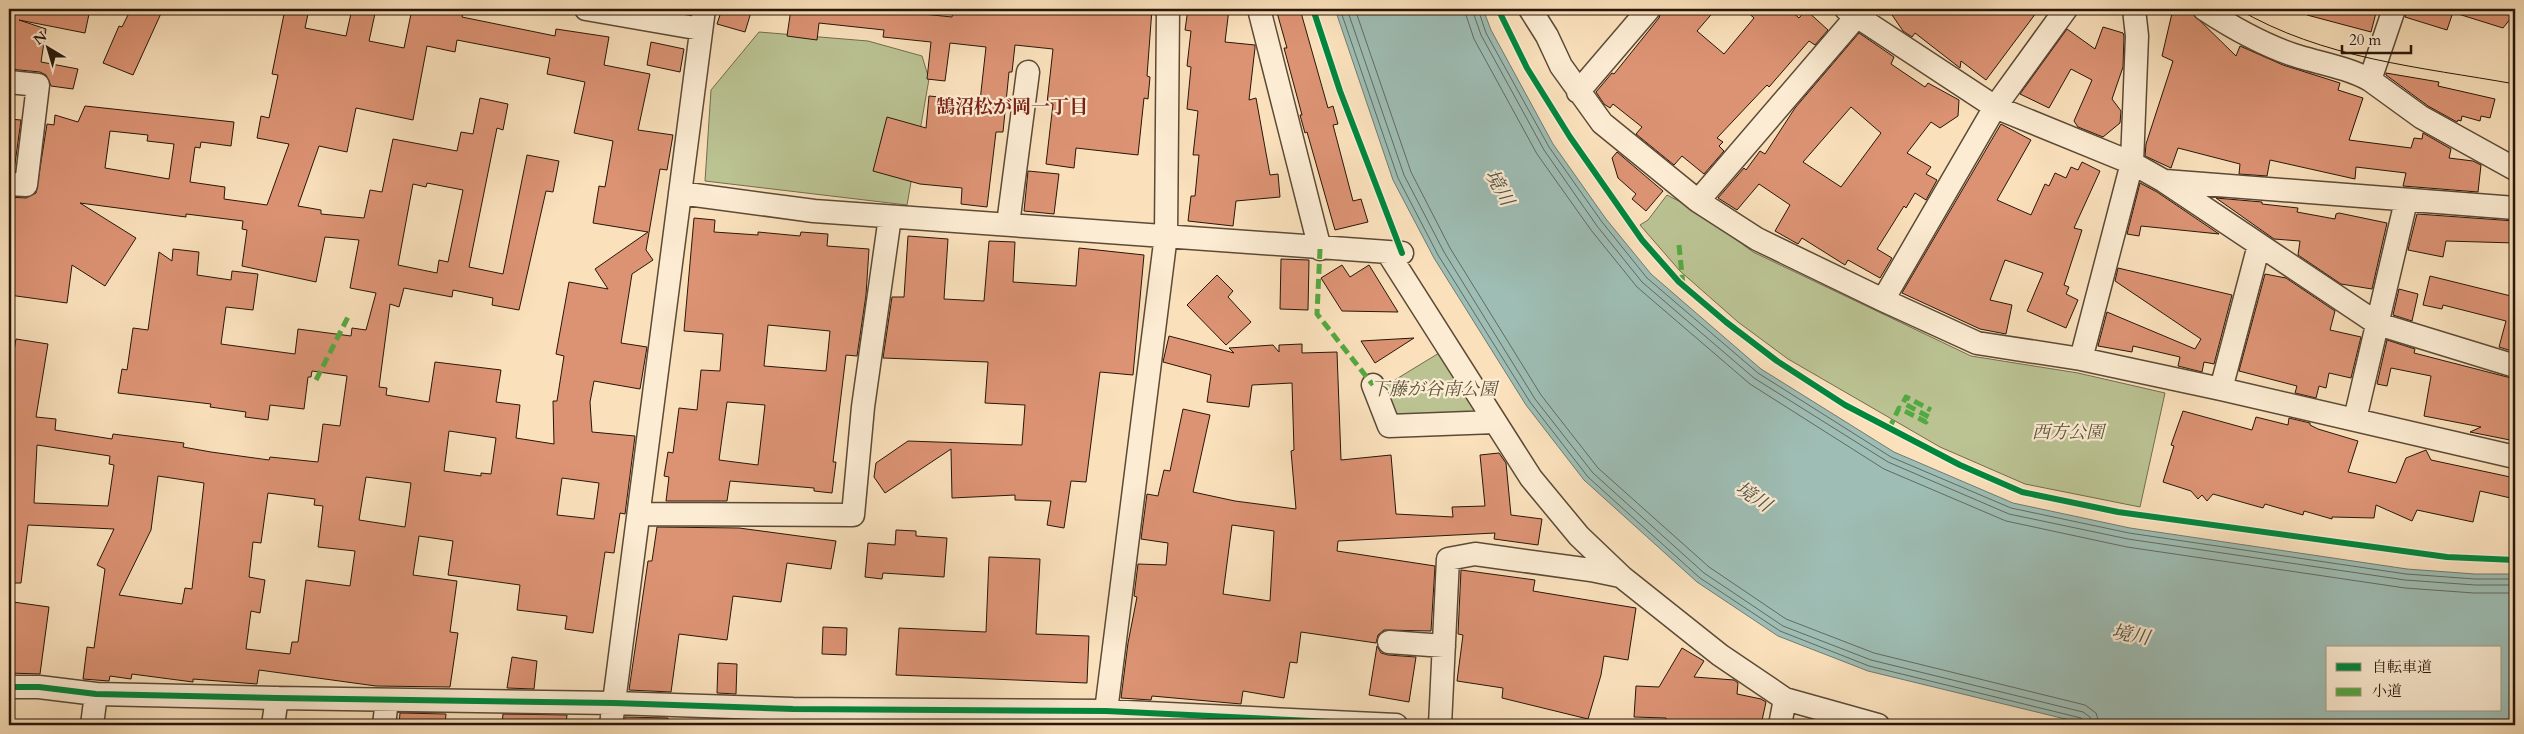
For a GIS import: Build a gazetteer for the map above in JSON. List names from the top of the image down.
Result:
{
  "districts": ["鵠沼松が岡一丁目"],
  "water": ["境川"],
  "parks": ["下藤が谷南公園", "西方公園"],
  "legend": ["自転車道", "小道"],
  "scale_bar": "20 m",
  "north": "top left"
}
